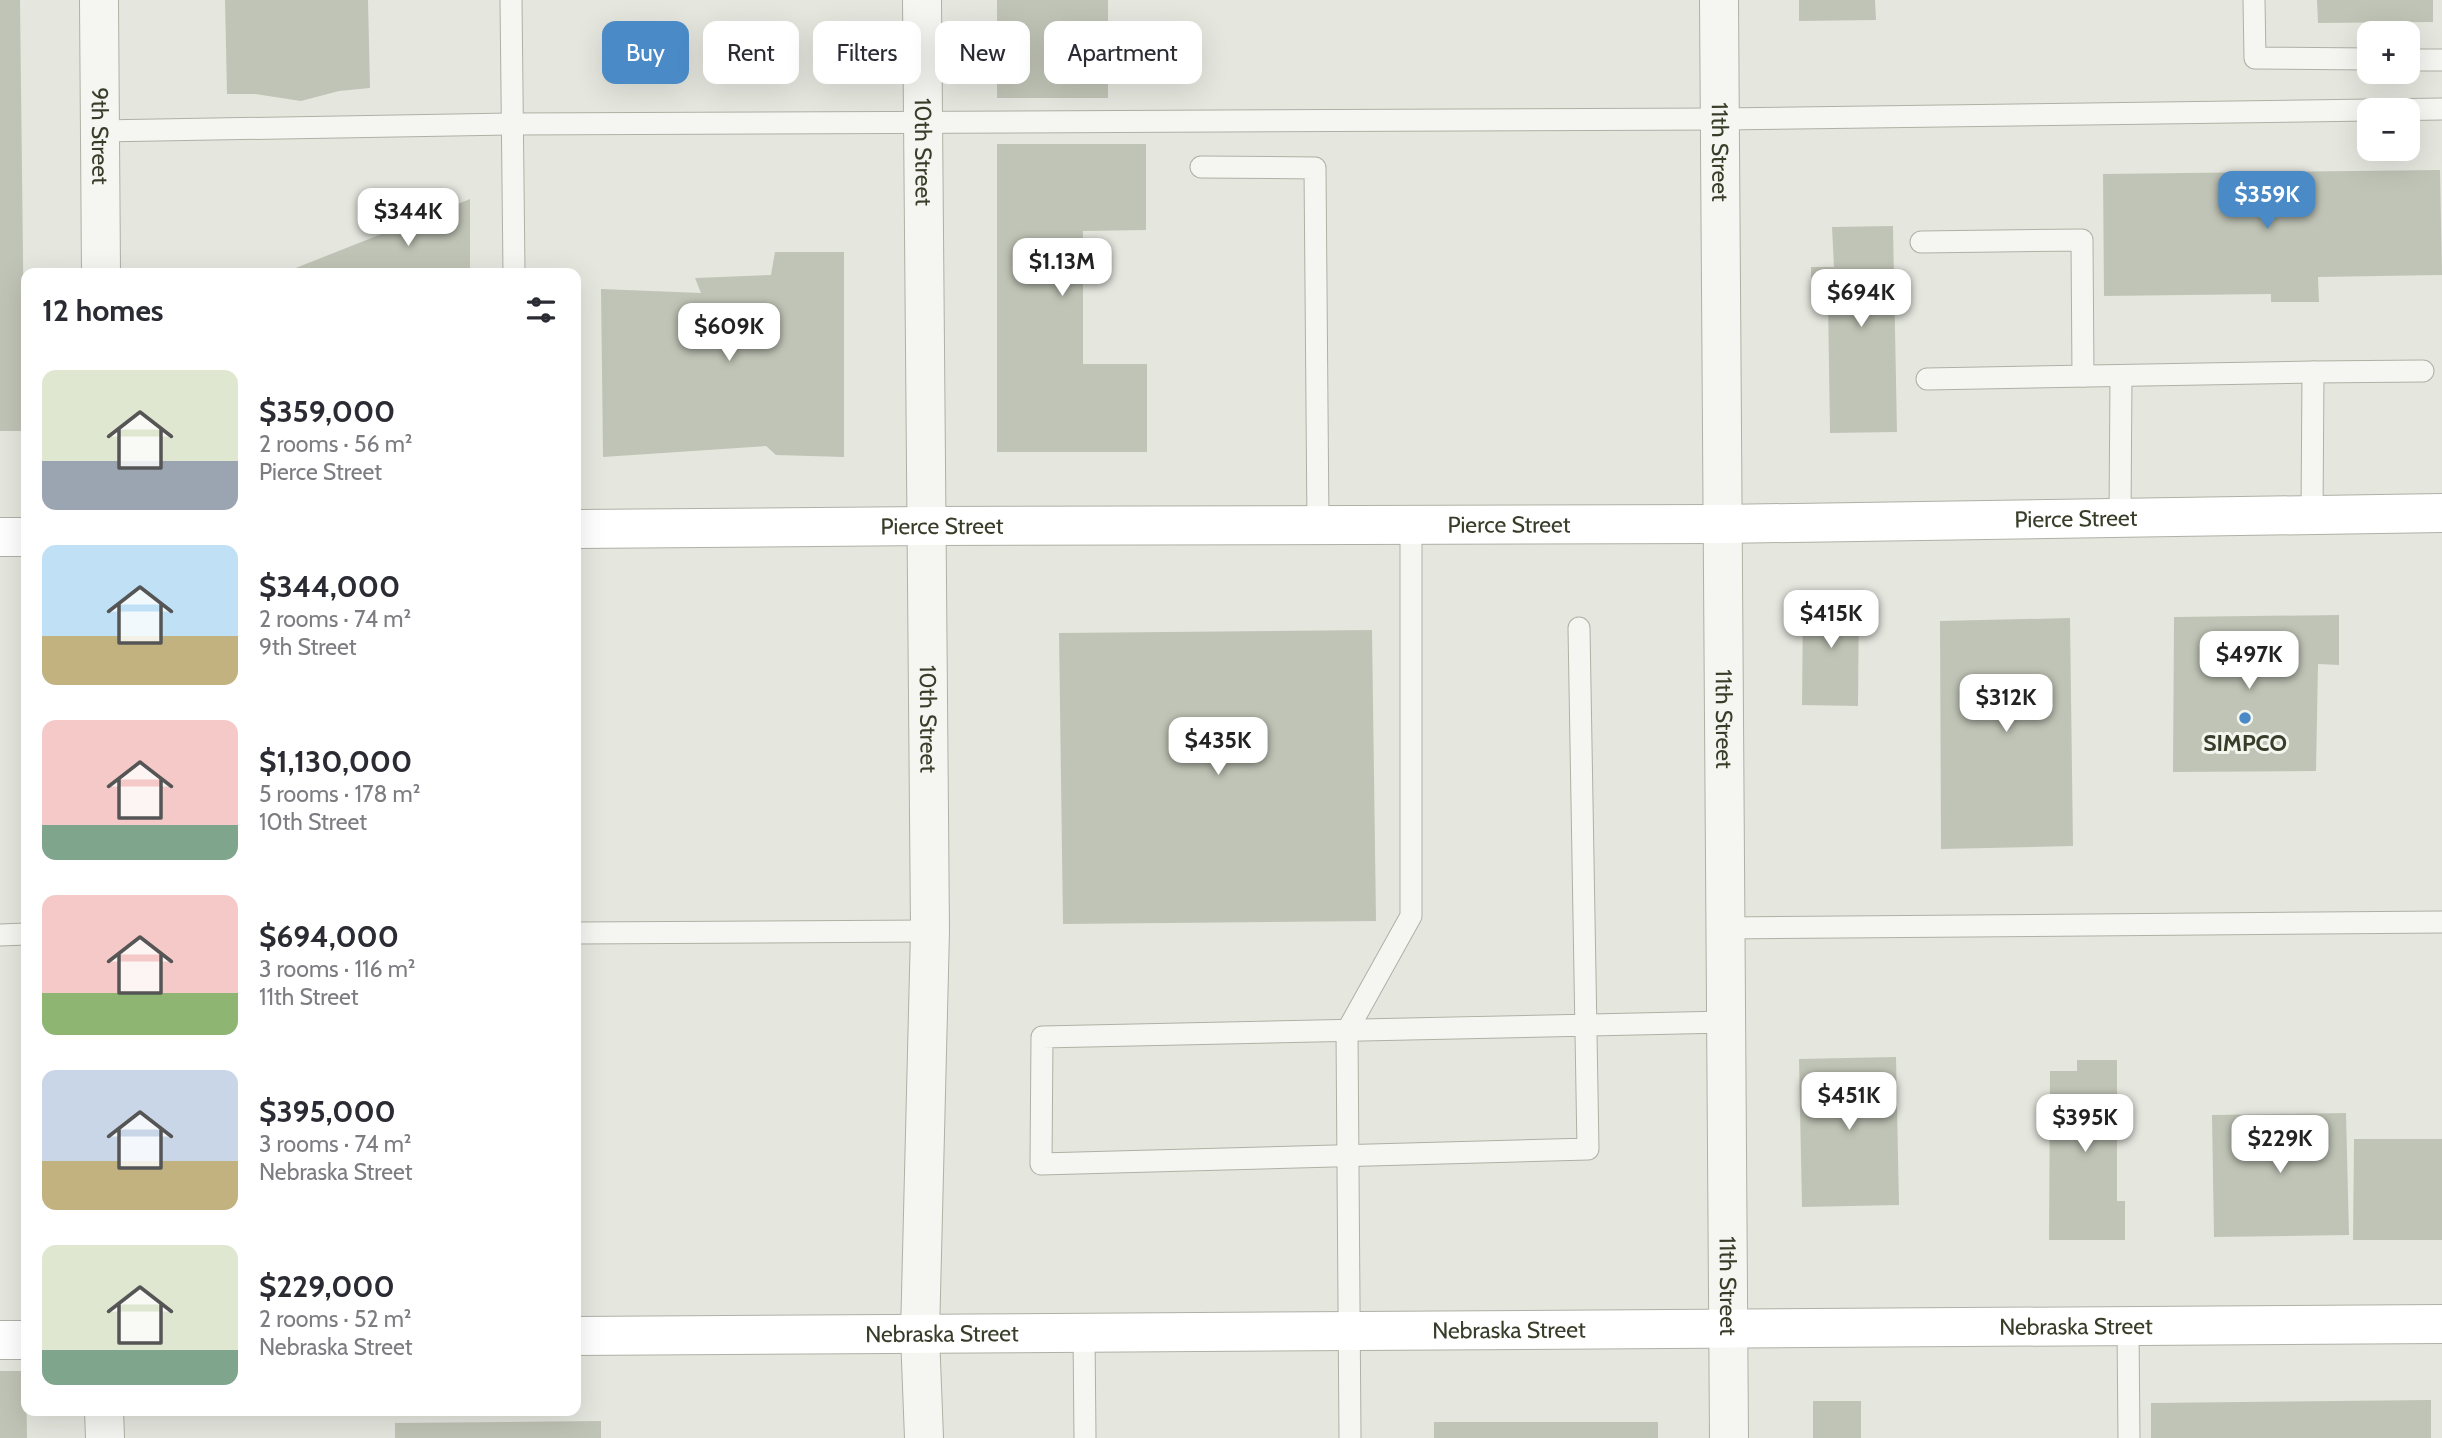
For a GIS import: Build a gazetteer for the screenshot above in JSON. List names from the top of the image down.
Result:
{
  "streets": {
    "main road": ["Pierce Street", "Nebraska Street"],
    "street": ["9th Street", "10th Street", "11th Street"]
  },
  "crossings": [
    ["10th Street", "Pierce Street"],
    ["10th Street", "Nebraska Street"],
    ["11th Street", "Pierce Street"],
    ["11th Street", "Nebraska Street"]
  ],
  "places": ["SIMPCO"],
  "page": {
    "map_buttons": ["+", "−"],
    "chip": [
      "Buy",
      "Rent",
      "Filters",
      "New",
      "Apartment"
    ],
    "price": [
      "$359K",
      "$344K",
      "$1.13M",
      "$694K",
      "$609K",
      "$415K",
      "$497K",
      "$312K",
      "$435K",
      "$451K",
      "$395K",
      "$229K"
    ],
    "heading": "12 homes",
    "list": [
      {
        "name": "$359,000",
        "note": "2 rooms · 56 m² · Pierce Street"
      },
      {
        "name": "$344,000",
        "note": "2 rooms · 74 m² · 9th Street"
      },
      {
        "name": "$1,130,000",
        "note": "5 rooms · 178 m² · 10th Street"
      },
      {
        "name": "$694,000",
        "note": "3 rooms · 116 m² · 11th Street"
      },
      {
        "name": "$395,000",
        "note": "3 rooms · 74 m² · Nebraska Street"
      },
      {
        "name": "$229,000",
        "note": "2 rooms · 52 m² · Nebraska Street"
      }
    ]
  }
}
